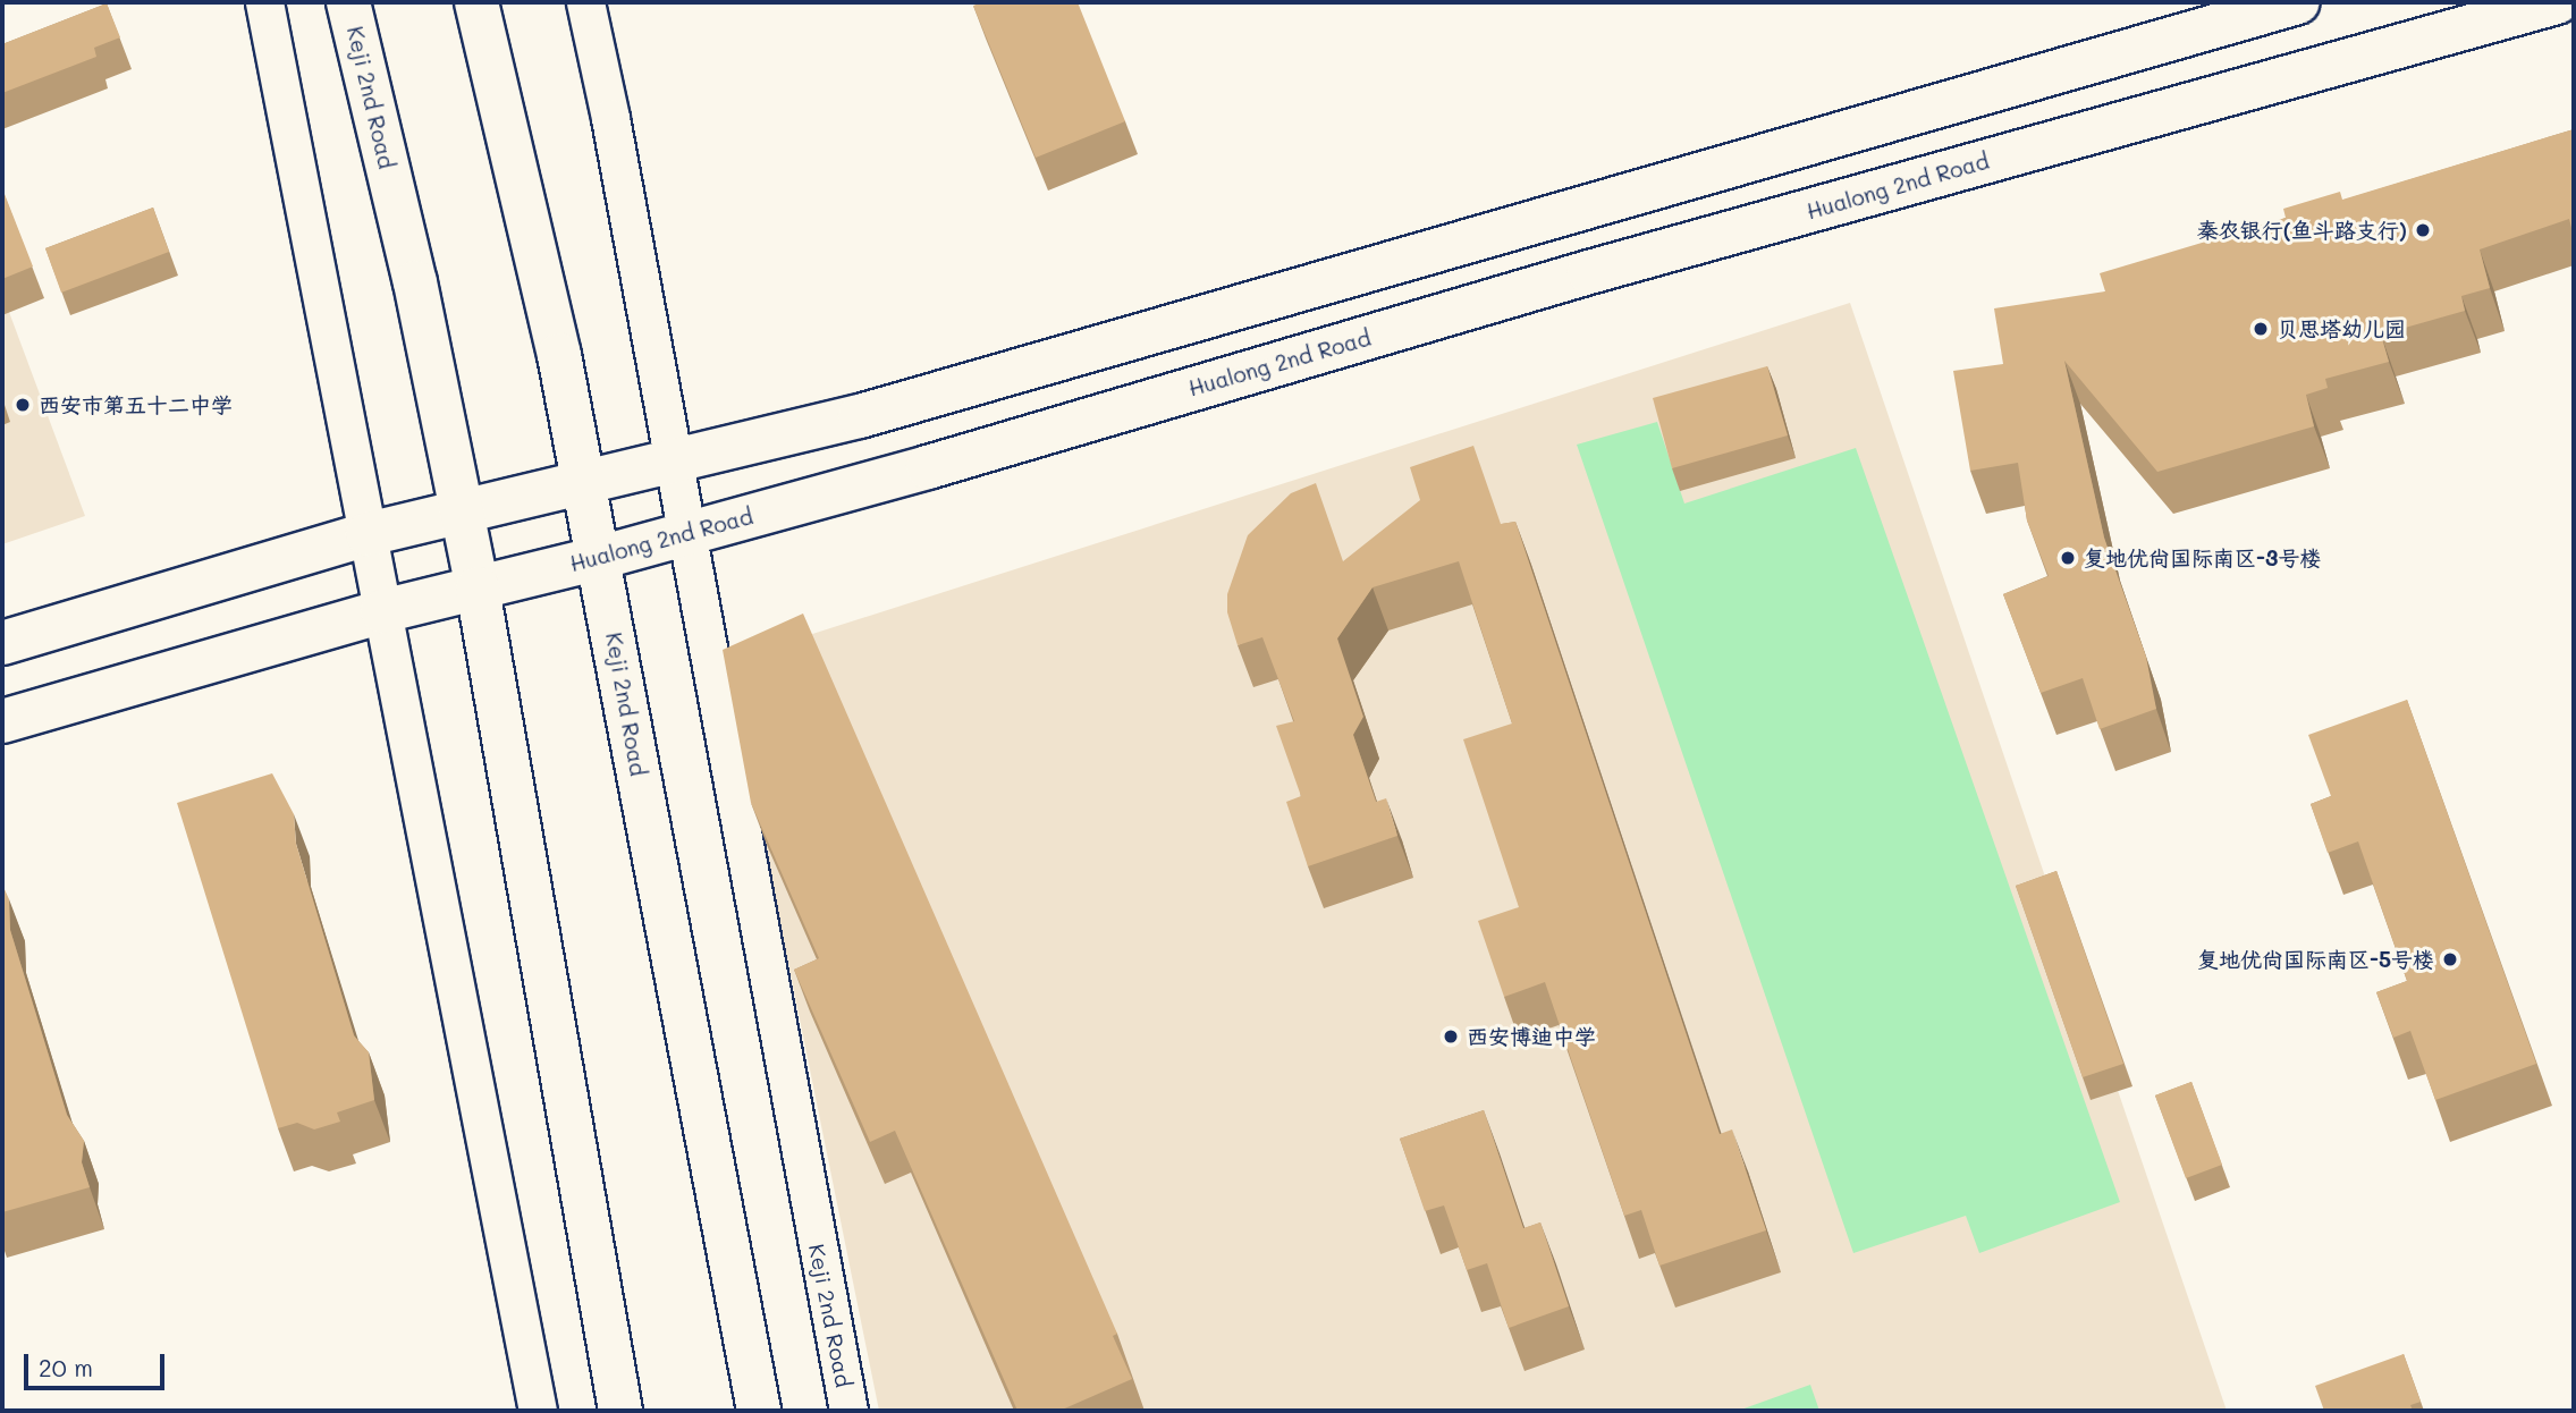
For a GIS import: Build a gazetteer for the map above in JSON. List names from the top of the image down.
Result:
{
  "streets": {
    "street": ["Keji 2nd Road", "Hualong 2nd Road"]
  },
  "crossings": [
    ["Keji 2nd Road", "Hualong 2nd Road"]
  ],
  "places": [
    "秦农银行(鱼斗路支行)",
    "贝思塔幼儿园",
    "西安市第五十二中学",
    "复地优尚国际南区-3号楼",
    "复地优尚国际南区-5号楼",
    "西安博迪中学"
  ],
  "scale_bar": "20 m"
}
